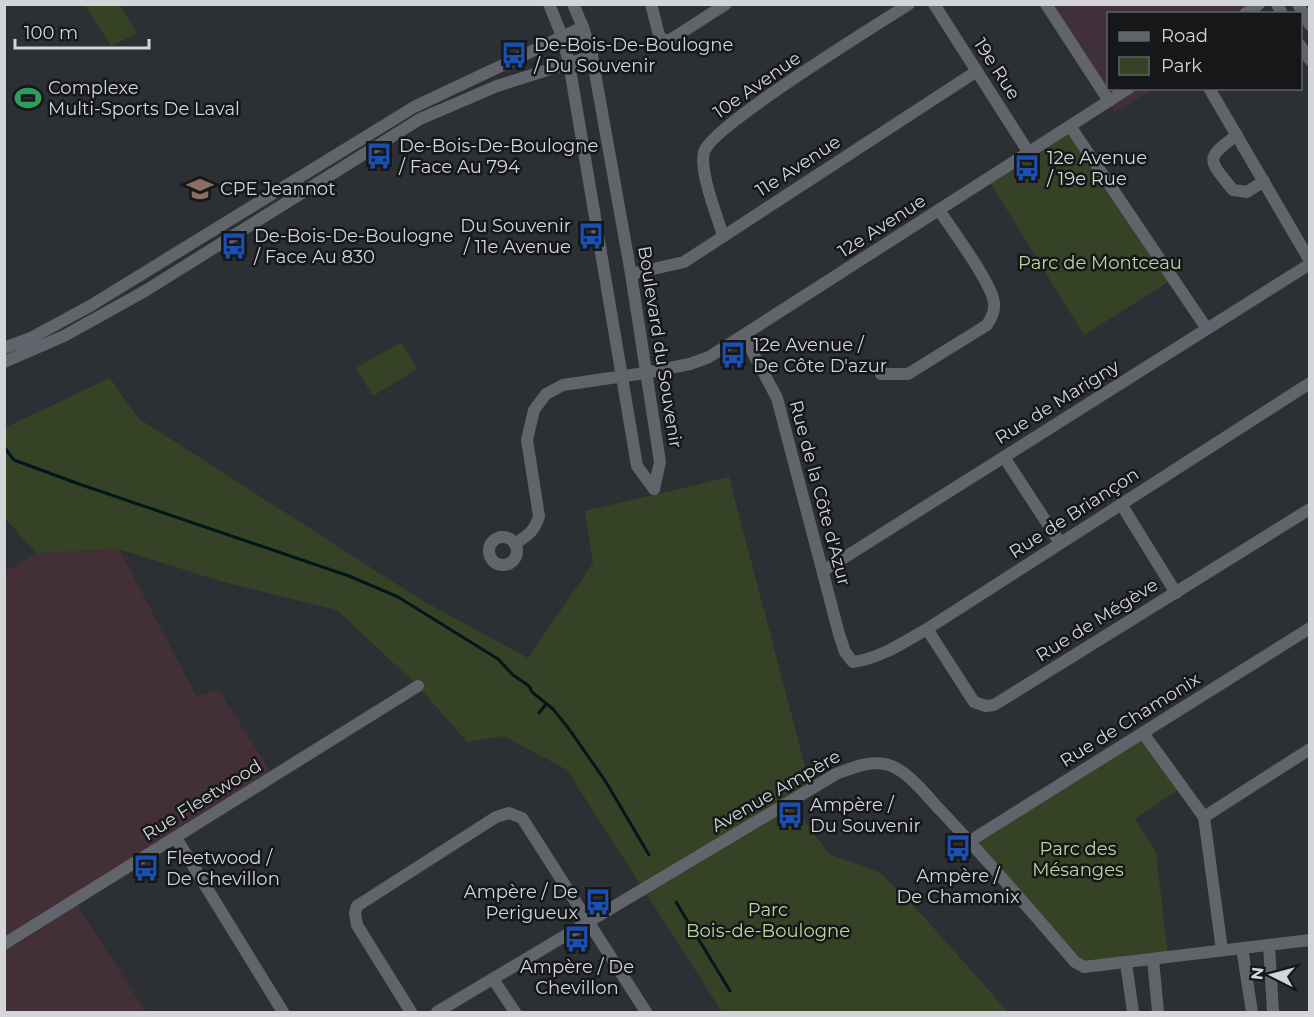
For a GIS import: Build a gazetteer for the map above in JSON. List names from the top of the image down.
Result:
{
  "streets": {
    "street": [
      "19e Rue",
      "10e Avenue",
      "11e Avenue",
      "12e Avenue",
      "Boulevard du Souvenir",
      "Rue de Marigny",
      "Rue de la Côte d'Azur",
      "Rue de Briançon",
      "Rue de Mégève",
      "Rue de Chamonix",
      "Avenue Ampère",
      "Rue Fleetwood"
    ]
  },
  "crossings": [
    ["19e Rue", "11e Avenue"],
    ["19e Rue", "12e Avenue"],
    ["10e Avenue", "11e Avenue"],
    ["11e Avenue", "Boulevard du Souvenir"],
    ["12e Avenue", "Boulevard du Souvenir"],
    ["12e Avenue", "Rue de la Côte d'Azur"],
    ["Rue de Marigny", "Rue de la Côte d'Azur"],
    ["Rue de la Côte d'Azur", "Rue de Briançon"],
    ["Rue de Briançon", "Rue de Mégève"],
    ["Rue de Chamonix", "Avenue Ampère"]
  ],
  "parks": ["Parc de Montceau", "Parc des Mésanges", "Parc Bois-de-Boulogne"],
  "places": {
    "bus stop": [
      "De-Bois-De-Boulogne / Du Souvenir",
      "De-Bois-De-Boulogne / Face Au 794",
      "12e Avenue / 19e Rue",
      "Du Souvenir / 11e Avenue",
      "De-Bois-De-Boulogne / Face Au 830",
      "12e Avenue / De Côte D'azur",
      "Ampère / Du Souvenir",
      "Ampère / De Chamonix",
      "Fleetwood / De Chevillon",
      "Ampère / De Perigueux",
      "Ampère / De Chevillon"
    ],
    "sports": ["Complexe Multi-Sports De Laval"],
    "school or university": ["CPE Jeannot"]
  },
  "legend": ["Road", "Park"],
  "scale_bar": "100 m",
  "north": "left"
}
